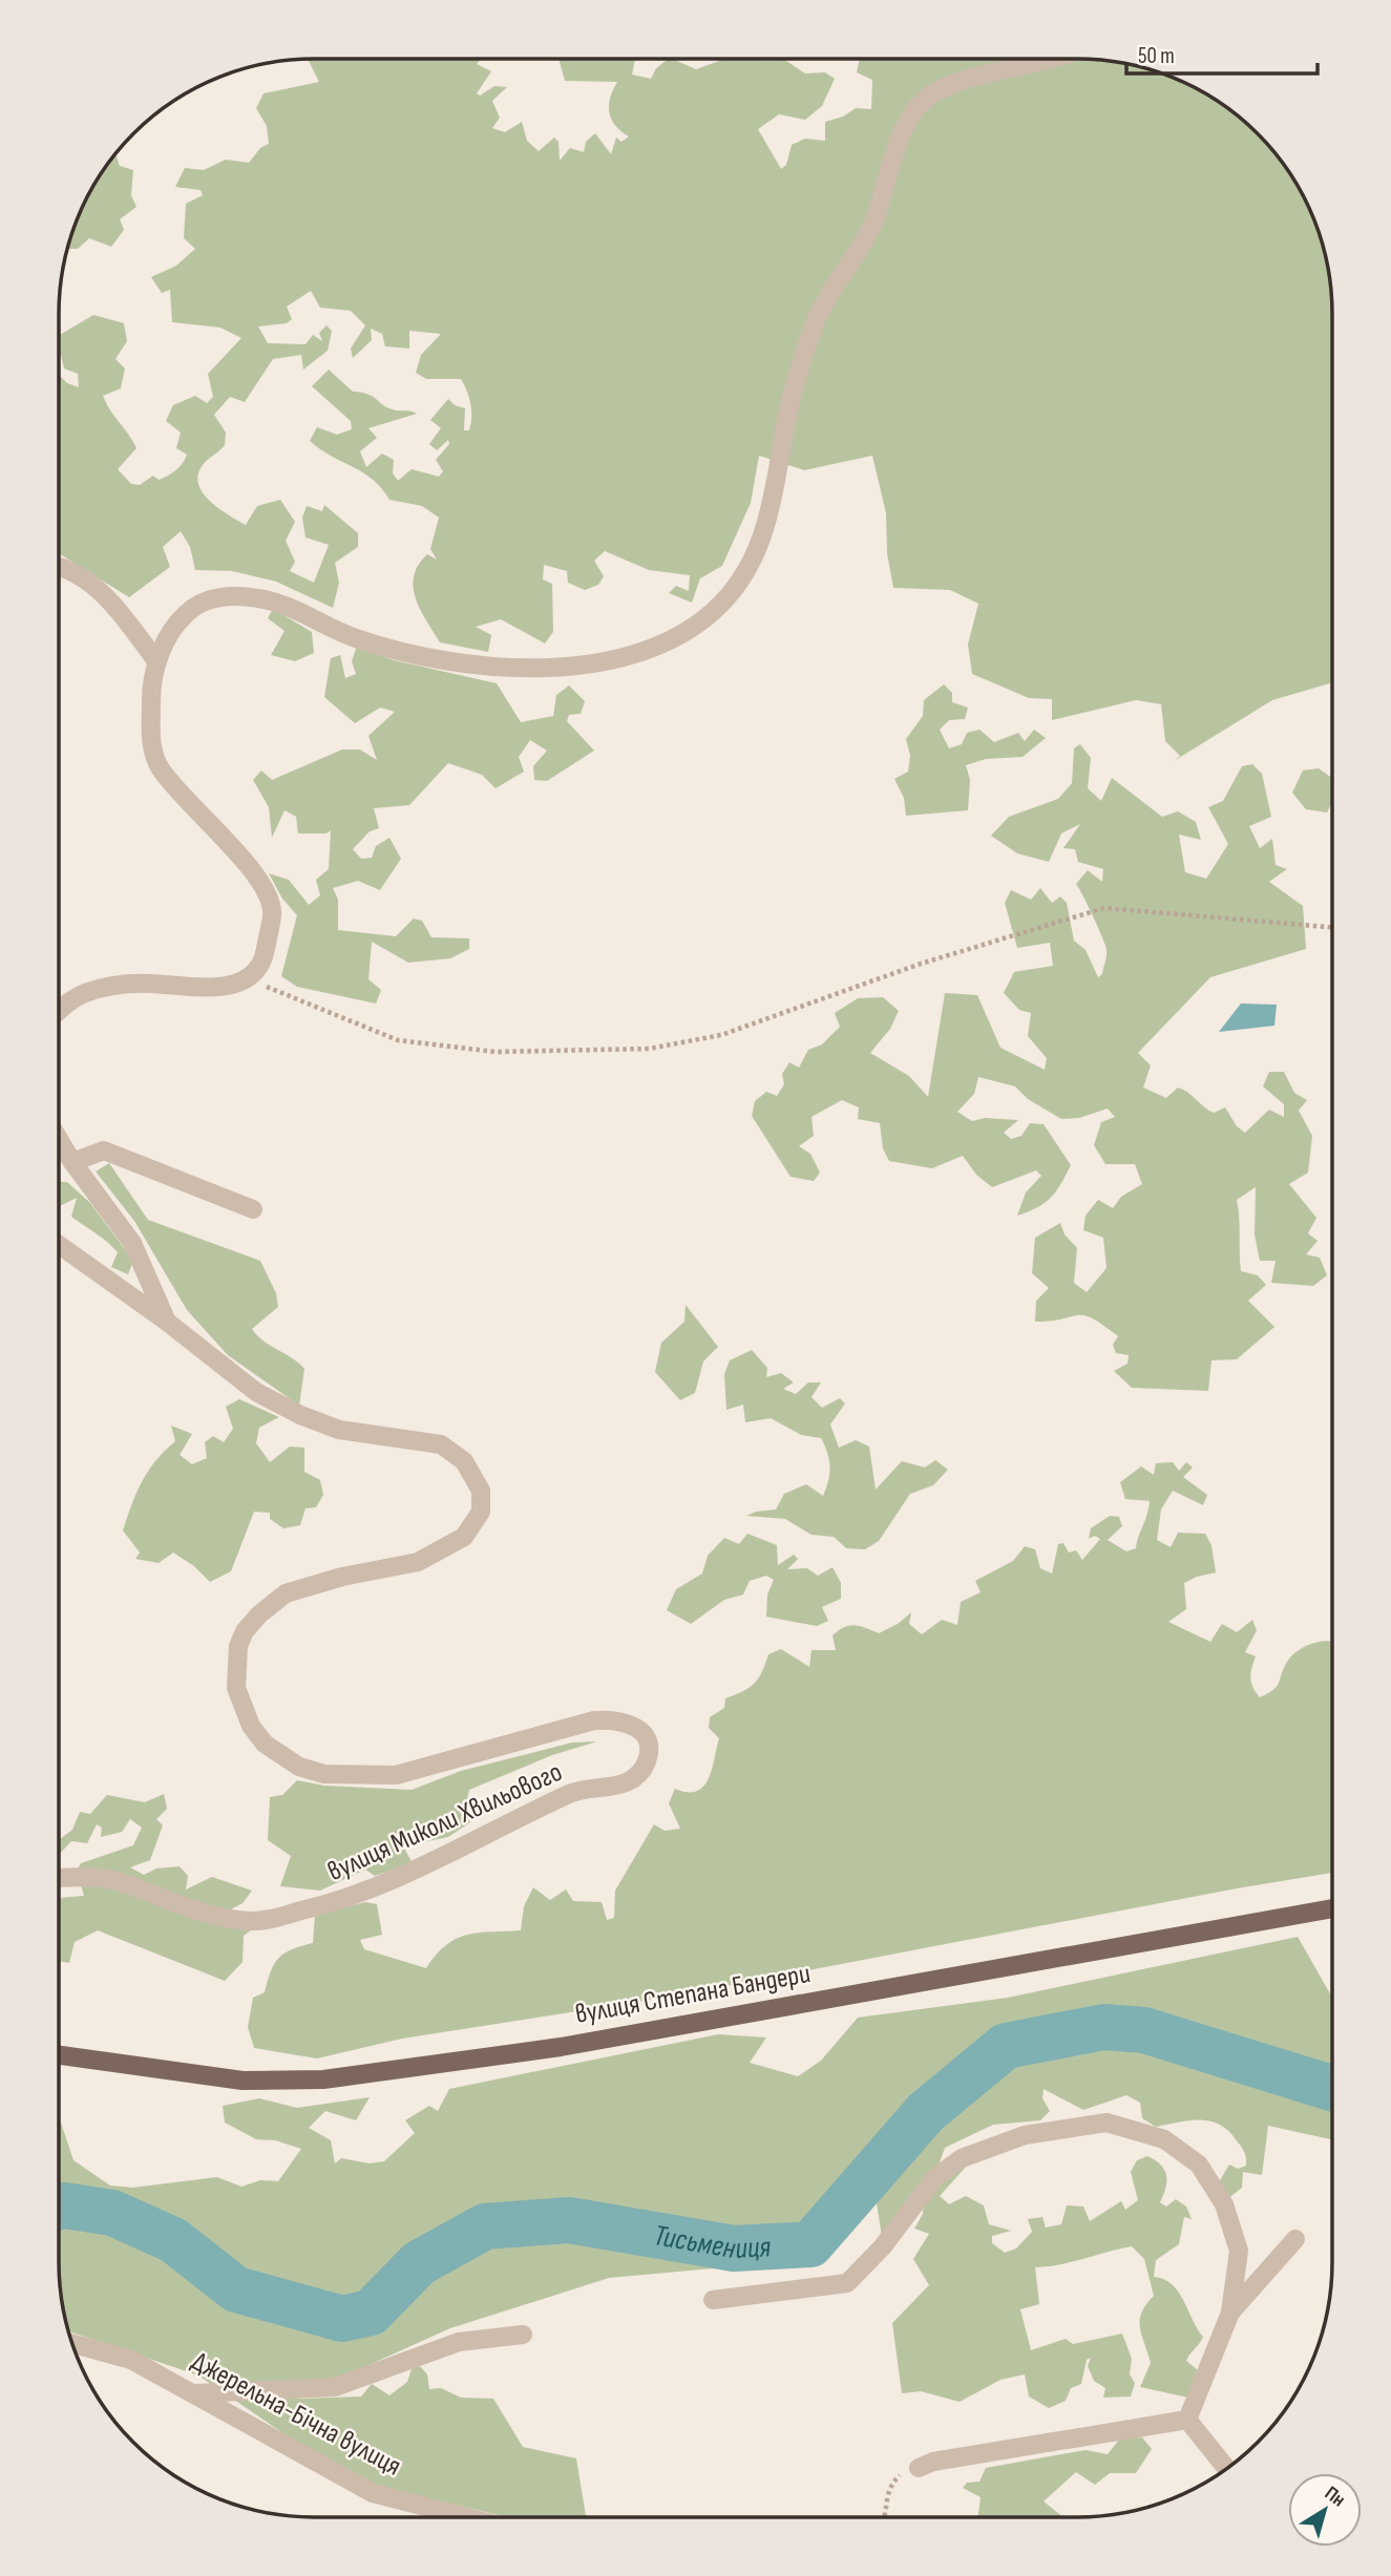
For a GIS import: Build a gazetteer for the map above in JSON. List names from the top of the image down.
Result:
{
  "streets": {
    "main road": ["вулиця Степана Бандери"],
    "street": ["вулиця Миколи Хвильового", "Джерельна-Бічна вулиця"]
  },
  "water": ["Тисьмениця"],
  "scale_bar": "50 m",
  "north": "top right"
}
